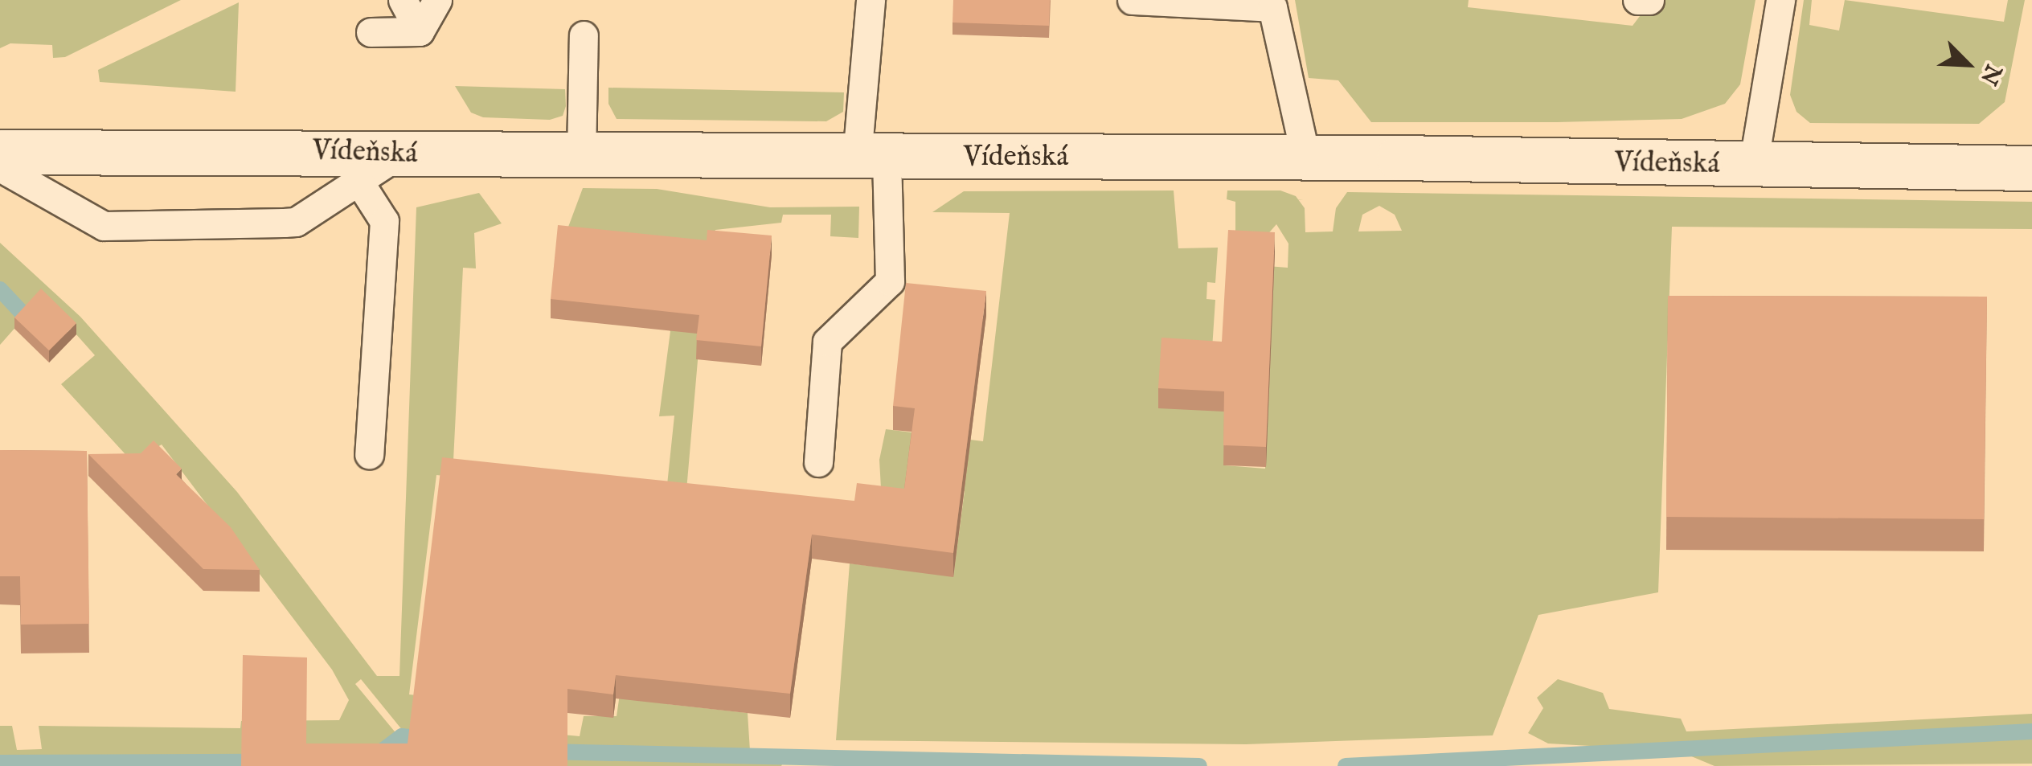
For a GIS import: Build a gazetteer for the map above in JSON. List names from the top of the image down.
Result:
{
  "streets": {
    "main road": ["Vídeňská"]
  },
  "north": "bottom right"
}
